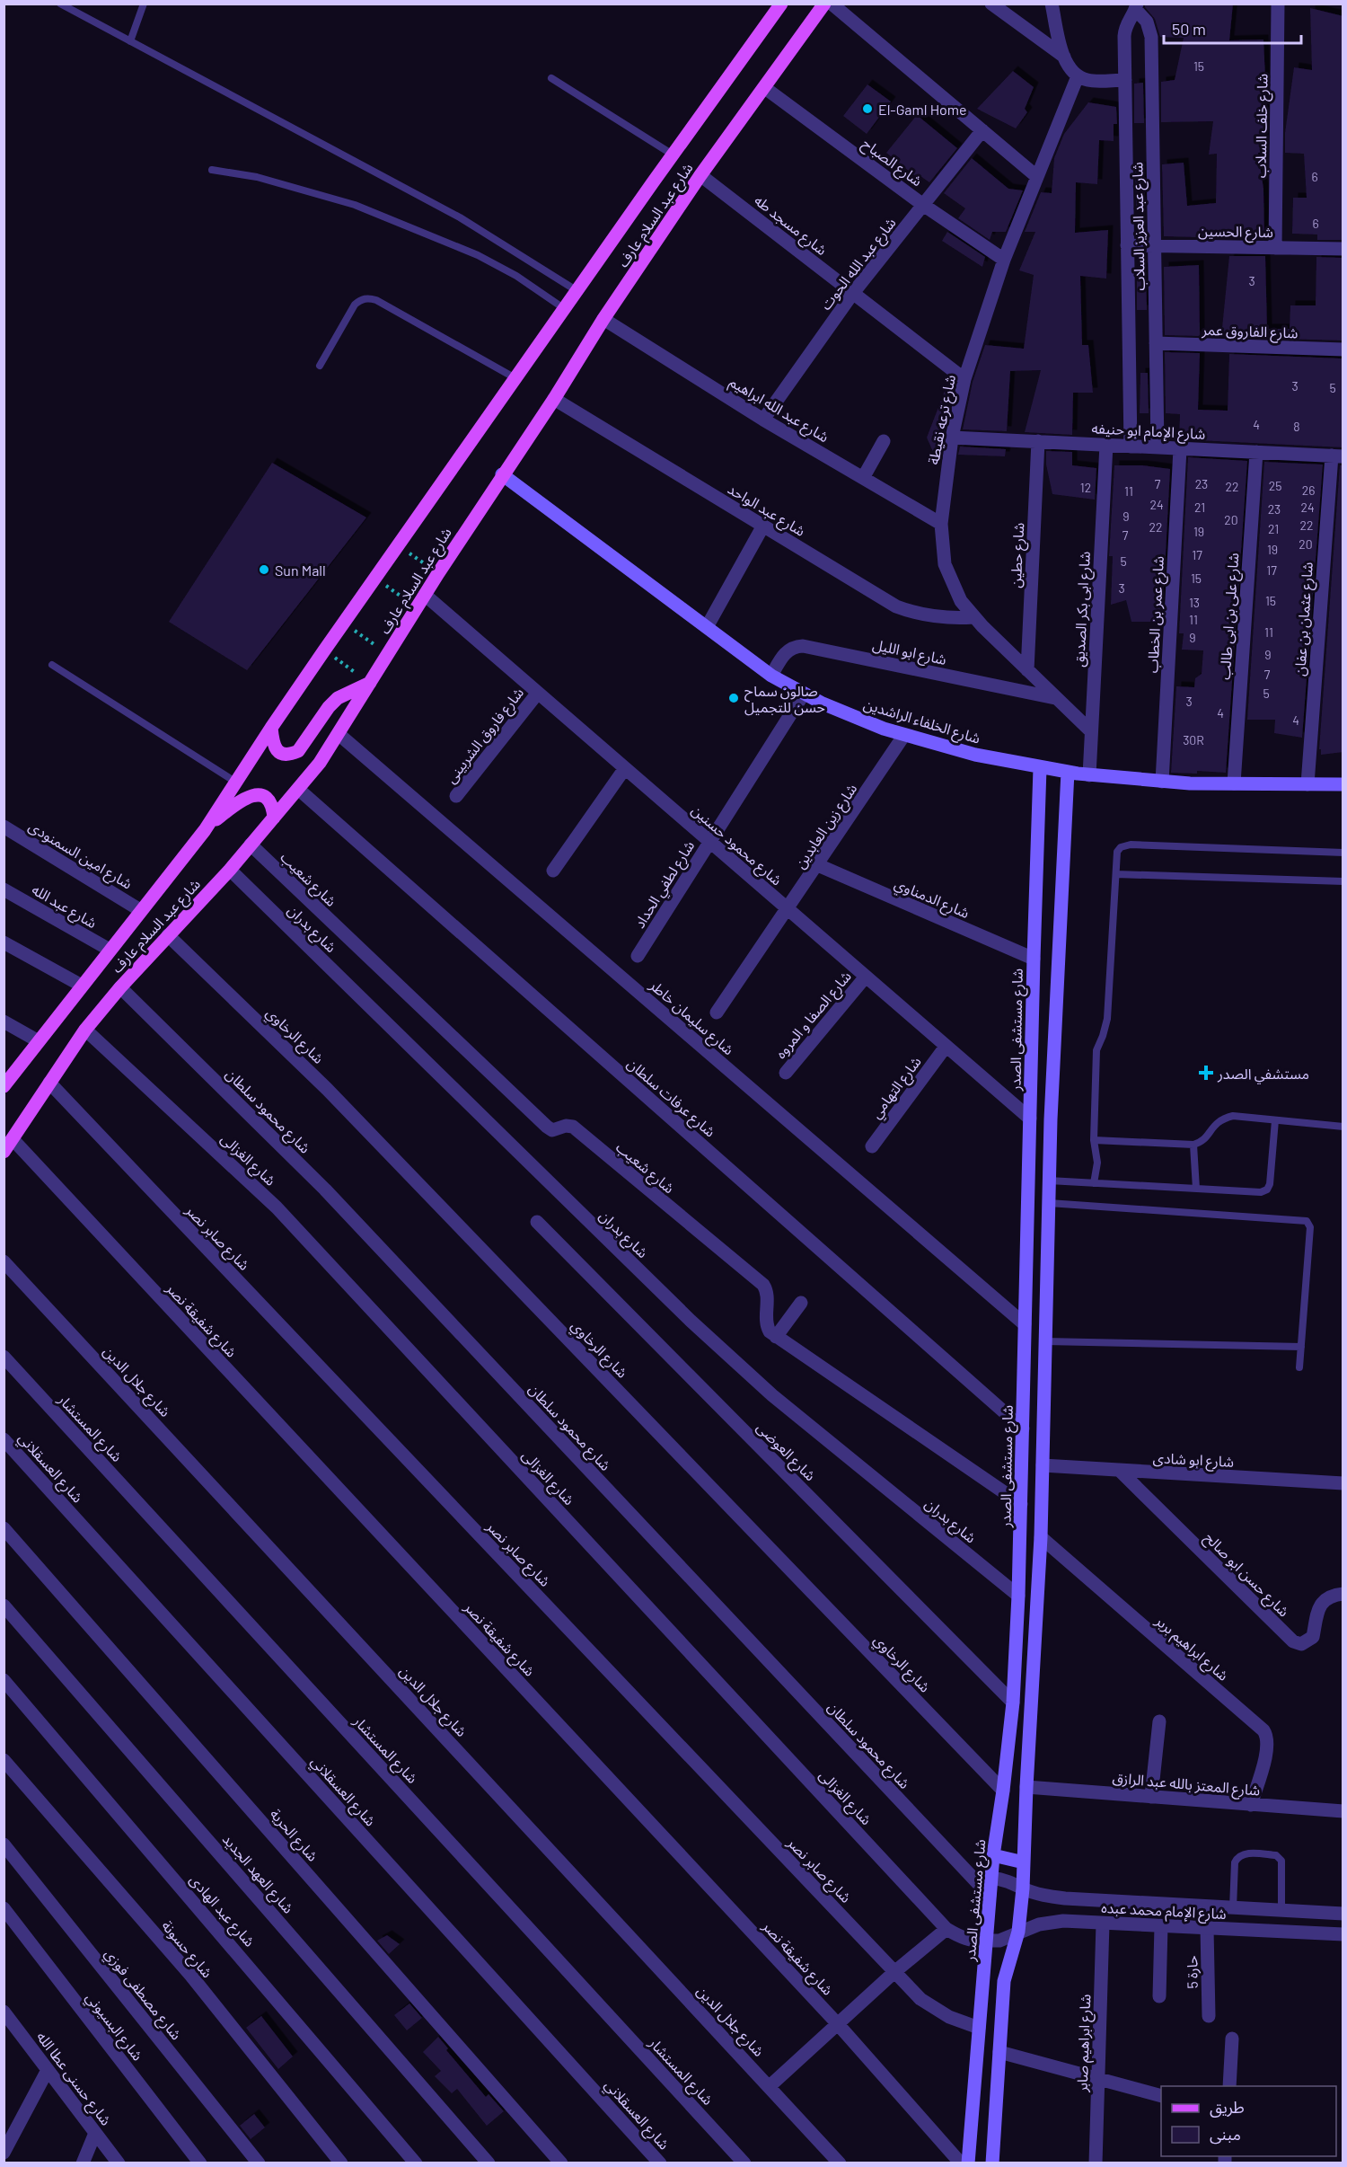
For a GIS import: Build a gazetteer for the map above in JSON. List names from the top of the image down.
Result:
{
  "streets": {
    "main road": ["شارع عبد السلام عارف", "شارع الخلفاء الراشدين", "شارع مستشفى الصدر"],
    "street": [
      "شارع خلف السلاب",
      "شارع الصباح",
      "شارع مسجد طه",
      "شارع عبد العزيز السلاب",
      "شارع الحسين",
      "شارع عبد الله الحوت",
      "شارع الفاروق عمر",
      "شارع عبد الله ابراهيم",
      "شارع ترعه نقيطة",
      "شارع الإمام ابو حنيفه",
      "شارع عبد الواحد",
      "شارع حطين",
      "شارع ابى بكر الصديق",
      "شارع عمر بن الخطاب",
      "شارع على بن ابى طالب",
      "شارع عثمان بن عفان",
      "شارع ابو الليل",
      "شارع فاروق الشربينى",
      "شارع زين العابدين",
      "شارع محمود حسنين",
      "شارع امين السمنودى",
      "شارع شعيب",
      "شارع لطفي الحداد",
      "شارع الدمناوي",
      "شارع عبد الله",
      "شارع بدران",
      "شارع الصفا و المروه",
      "شارع سليمان خاطر",
      "شارع الرخاوي",
      "شارع التهامي",
      "شارع عرفات سلطان",
      "شارع محمود سلطان",
      "شارع الغزالى",
      "شارع صابر نصر",
      "شارع شفيقة نصر",
      "شارع جلال الدين",
      "شارع المستشار",
      "شارع العوضى",
      "شارع ابو شادى",
      "شارع العسقلاني",
      "شارع حسن ابو صالح",
      "شارع ابراهيم بربر",
      "شارع المعتز بالله عبد الرازق",
      "شارع الحرية",
      "شارع العهد الجديد",
      "شارع عبد الهادى",
      "شارع الإمام محمد عبده",
      "شارع حسونة",
      "حارة 5",
      "شارع مصطفى فوزي",
      "شارع البسيوني",
      "شارع ابراهيم صابر",
      "شارع حسنى عطا الله"
    ]
  },
  "crossings": [
    ["شارع خلف السلاب", "شارع الحسين"],
    ["شارع الصباح", "شارع عبد السلام عارف"],
    ["شارع الصباح", "شارع عبد الله الحوت"],
    ["شارع الصباح", "شارع ترعه نقيطة"],
    ["شارع عبد السلام عارف", "شارع مسجد طه"],
    ["شارع عبد السلام عارف", "شارع عبد الله ابراهيم"],
    ["شارع عبد السلام عارف", "شارع عبد الواحد"],
    ["شارع عبد السلام عارف", "شارع الخلفاء الراشدين"],
    ["شارع عبد السلام عارف", "شارع محمود حسنين"],
    ["شارع عبد السلام عارف", "شارع امين السمنودى"],
    ["شارع عبد السلام عارف", "شارع شعيب"],
    ["شارع عبد السلام عارف", "شارع عبد الله"],
    ["شارع عبد السلام عارف", "شارع بدران"],
    ["شارع عبد السلام عارف", "شارع سليمان خاطر"],
    ["شارع عبد السلام عارف", "شارع الرخاوي"],
    ["شارع عبد السلام عارف", "شارع عرفات سلطان"],
    ["شارع عبد السلام عارف", "شارع محمود سلطان"],
    ["شارع عبد السلام عارف", "شارع الغزالى"],
    ["شارع عبد السلام عارف", "شارع صابر نصر"],
    ["شارع عبد السلام عارف", "شارع شفيقة نصر"],
    ["شارع مسجد طه", "شارع عبد الله الحوت"],
    ["شارع مسجد طه", "شارع ترعه نقيطة"],
    ["شارع عبد العزيز السلاب", "شارع الحسين"],
    ["شارع عبد العزيز السلاب", "شارع الفاروق عمر"],
    ["شارع عبد العزيز السلاب", "شارع الإمام ابو حنيفه"],
    ["شارع عبد الله الحوت", "شارع عبد الله ابراهيم"],
    ["شارع عبد الله ابراهيم", "شارع ترعه نقيطة"],
    ["شارع ترعه نقيطة", "شارع الإمام ابو حنيفه"],
    ["شارع ترعه نقيطة", "شارع عبد الواحد"],
    ["شارع ترعه نقيطة", "شارع حطين"],
    ["شارع ترعه نقيطة", "شارع ابى بكر الصديق"],
    ["شارع ترعه نقيطة", "شارع ابو الليل"],
    ["شارع الإمام ابو حنيفه", "شارع حطين"],
    ["شارع الإمام ابو حنيفه", "شارع ابى بكر الصديق"],
    ["شارع الإمام ابو حنيفه", "شارع عمر بن الخطاب"],
    ["شارع الإمام ابو حنيفه", "شارع على بن ابى طالب"],
    ["شارع الإمام ابو حنيفه", "شارع عثمان بن عفان"],
    ["شارع ابى بكر الصديق", "شارع الخلفاء الراشدين"],
    ["شارع عمر بن الخطاب", "شارع الخلفاء الراشدين"],
    ["شارع على بن ابى طالب", "شارع الخلفاء الراشدين"],
    ["شارع عثمان بن عفان", "شارع الخلفاء الراشدين"],
    ["شارع ابو الليل", "شارع الخلفاء الراشدين"],
    ["شارع الخلفاء الراشدين", "شارع زين العابدين"],
    ["شارع الخلفاء الراشدين", "شارع لطفي الحداد"],
    ["شارع الخلفاء الراشدين", "شارع مستشفى الصدر"],
    ["شارع فاروق الشربينى", "شارع محمود حسنين"],
    ["شارع زين العابدين", "شارع محمود حسنين"],
    ["شارع زين العابدين", "شارع الدمناوي"],
    ["شارع محمود حسنين", "شارع لطفي الحداد"],
    ["شارع محمود حسنين", "شارع الصفا و المروه"],
    ["شارع محمود حسنين", "شارع مستشفى الصدر"],
    ["شارع محمود حسنين", "شارع التهامي"],
    ["شارع الدمناوي", "شارع مستشفى الصدر"],
    ["شارع بدران", "شارع مستشفى الصدر"],
    ["شارع سليمان خاطر", "شارع مستشفى الصدر"],
    ["شارع مستشفى الصدر", "شارع الرخاوي"],
    ["شارع مستشفى الصدر", "شارع عرفات سلطان"],
    ["شارع مستشفى الصدر", "شارع محمود سلطان"],
    ["شارع مستشفى الصدر", "شارع الغزالى"],
    ["شارع مستشفى الصدر", "شارع صابر نصر"],
    ["شارع مستشفى الصدر", "شارع العوضى"],
    ["شارع مستشفى الصدر", "شارع الإمام محمد عبده"],
    ["شارع الغزالى", "شارع الإمام محمد عبده"],
    ["شارع ابو شادى", "شارع حسن ابو صالح"],
    ["شارع ابراهيم بربر", "شارع المعتز بالله عبد الرازق"],
    ["شارع الإمام محمد عبده", "حارة 5"],
    ["شارع الإمام محمد عبده", "شارع ابراهيم صابر"]
  ],
  "places": {
    "other": ["El-Gaml Home", "Sun Mall", "صالون سماح حسن للتجميل"],
    "health": ["مستشفي الصدر"]
  },
  "house_numbers": [
    "15",
    "6",
    "6",
    "3",
    "3",
    "5",
    "4",
    "8",
    "7",
    "23",
    "25",
    "22",
    "12",
    "26",
    "11",
    "24",
    "21",
    "24",
    "23",
    "9",
    "20",
    "22",
    "22",
    "21",
    "19",
    "7",
    "20",
    "19",
    "17",
    "5",
    "17",
    "15",
    "3",
    "15",
    "13",
    "11",
    "11",
    "9",
    "9",
    "7",
    "5",
    "3",
    "4",
    "4",
    "30R"
  ],
  "legend": ["طريق", "مبنى"],
  "scale_bar": "50 m"
}
